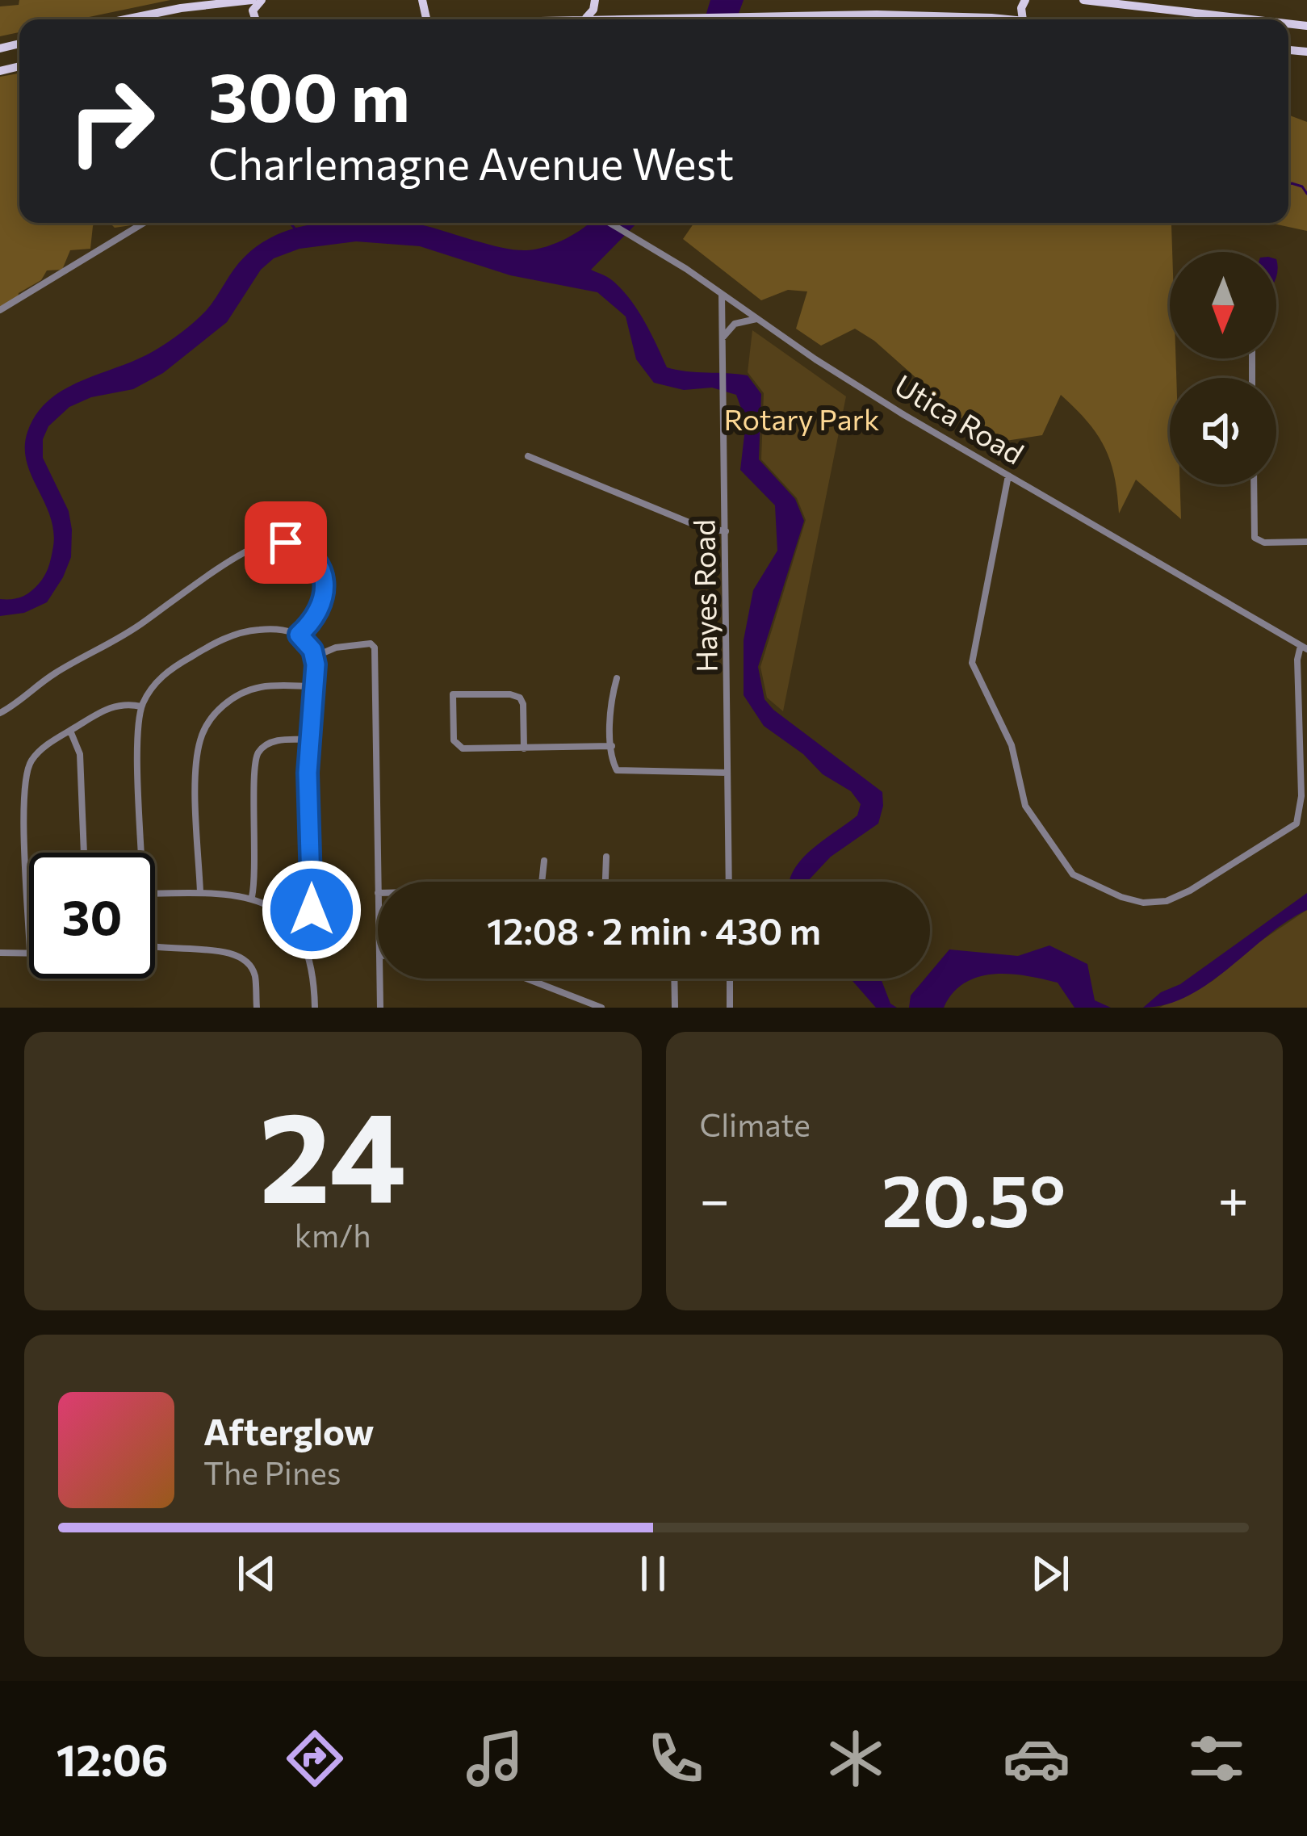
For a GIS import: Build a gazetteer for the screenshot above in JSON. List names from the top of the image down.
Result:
{
  "streets": {
    "street": ["Utica Road", "Hayes Road"]
  },
  "crossings": [
    ["Utica Road", "Hayes Road"]
  ],
  "parks": ["Rotary Park"],
  "north": "bottom",
  "page": {
    "turn": ["300 m", "Charlemagne Avenue West"],
    "limit": "30",
    "trip": "12:08 · 2 min · 430 m",
    "tile": [
      ["24", "km/h"],
      "Climate"
    ],
    "heat": ["−", "20.5°", "+"],
    "song": ["Afterglow", "The Pines"],
    "tabs": "12:06"
  }
}
